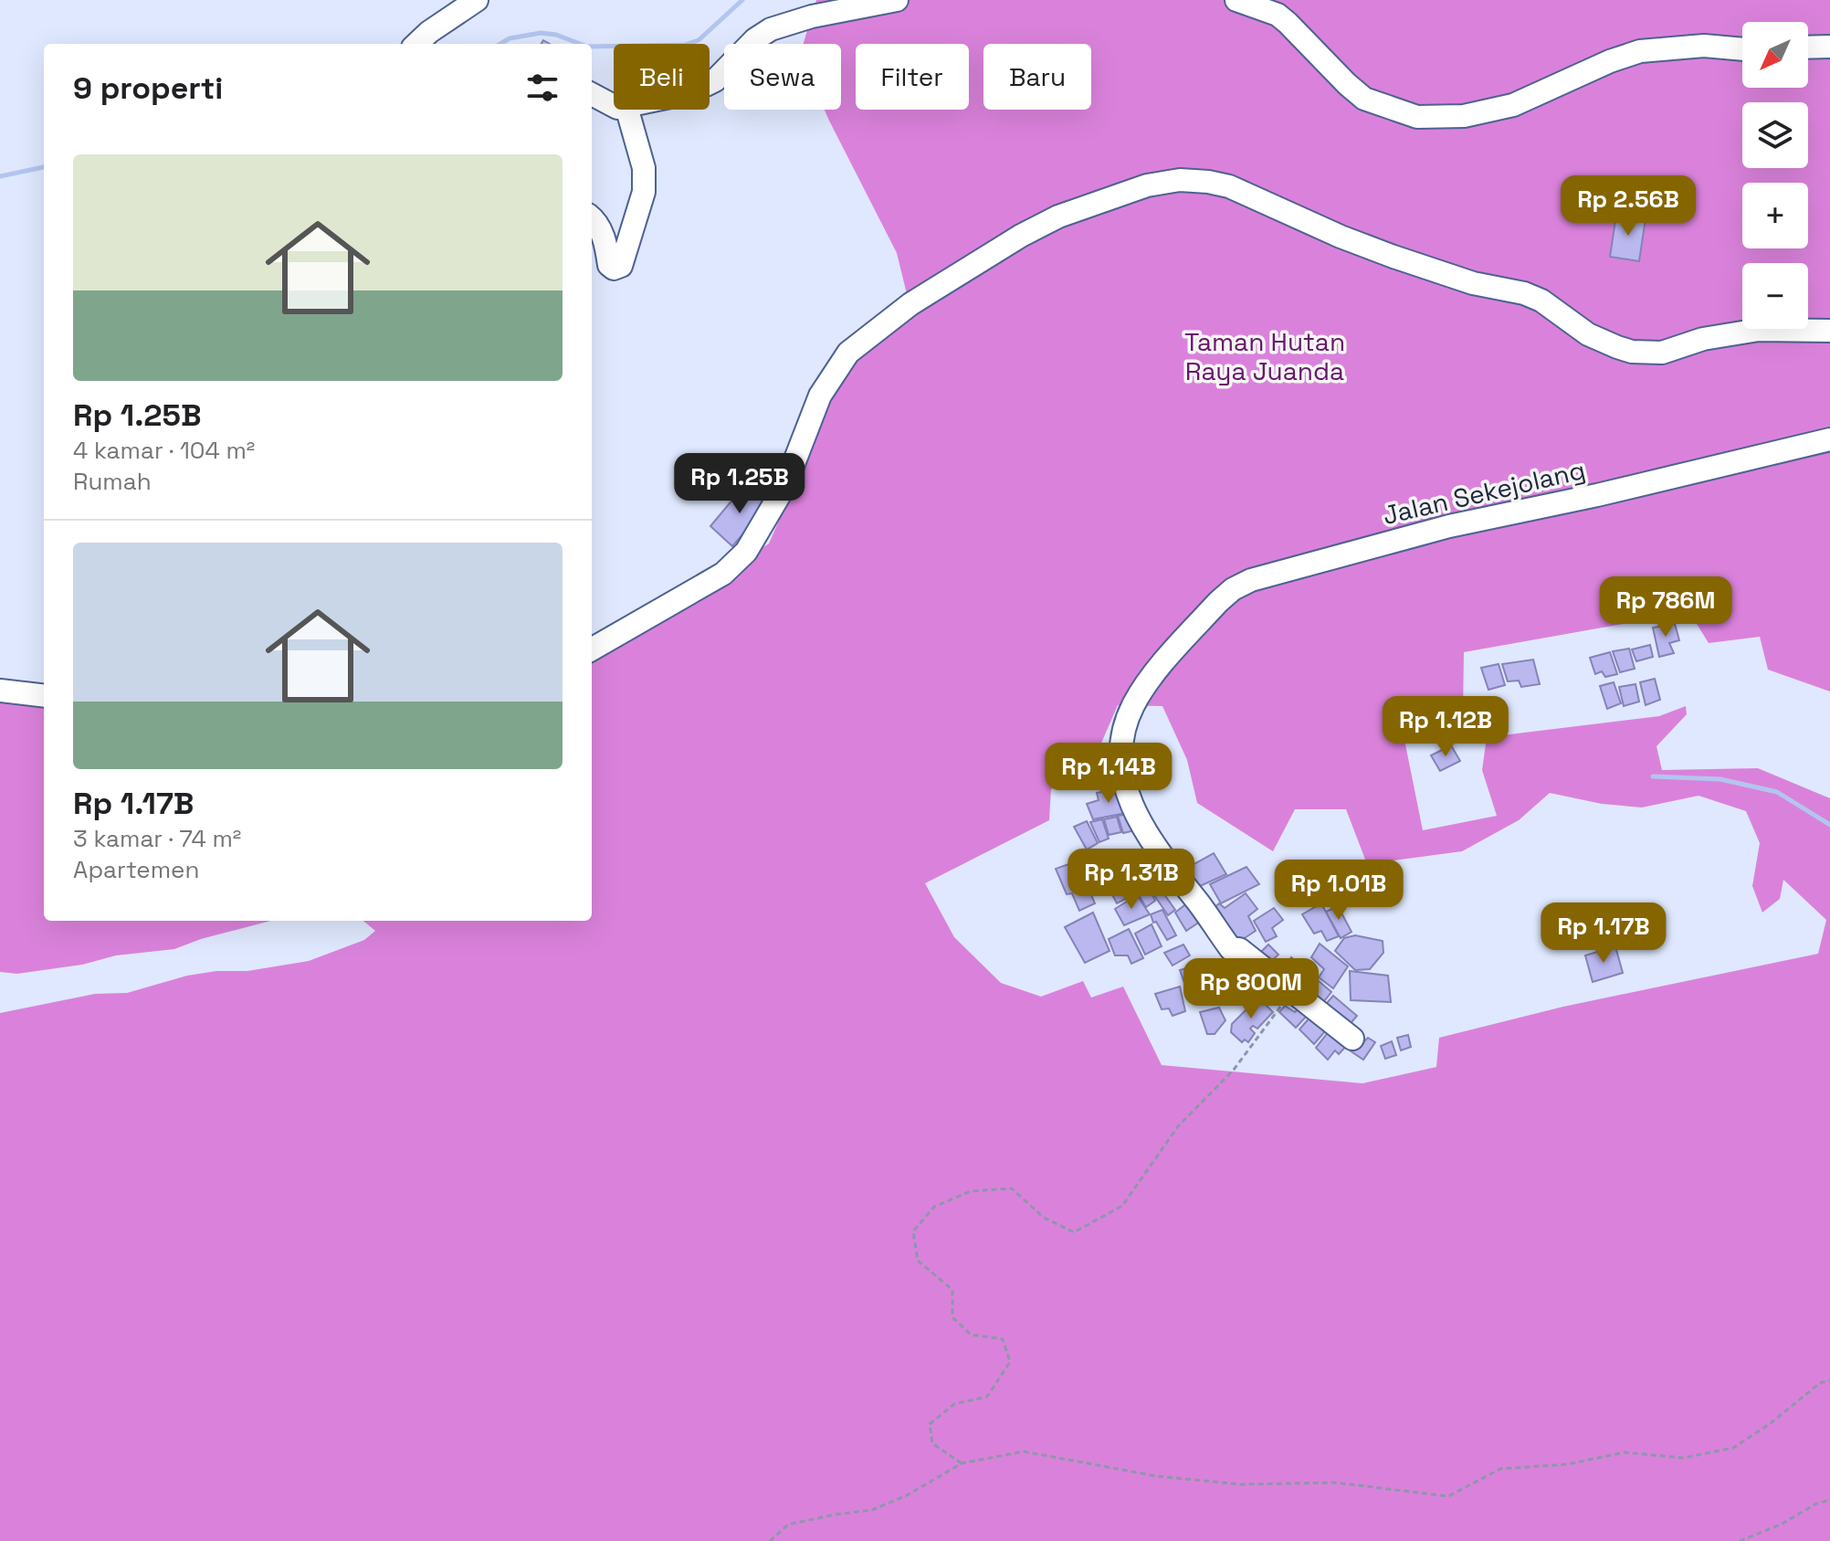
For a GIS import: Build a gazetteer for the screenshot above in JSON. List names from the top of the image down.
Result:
{
  "streets": {
    "street": ["Jalan Sekejolang"]
  },
  "parks": ["Taman Hutan Raya Juanda"],
  "north": "bottom left",
  "page": {
    "map_buttons": ["+", "−"],
    "chip": [
      "Beli",
      "Sewa",
      "Filter",
      "Baru"
    ],
    "heading": "9 properti",
    "list": [
      {
        "name": "Rp 1.25B",
        "note": "4 kamar · 104 m² · Rumah"
      },
      {
        "name": "Rp 1.17B",
        "note": "3 kamar · 74 m² · Apartemen"
      }
    ],
    "price": [
      "Rp 2.56B",
      "Rp 1.25B",
      "Rp 786M",
      "Rp 1.12B",
      "Rp 1.14B",
      "Rp 1.31B",
      "Rp 1.01B",
      "Rp 1.17B",
      "Rp 800M"
    ]
  }
}
